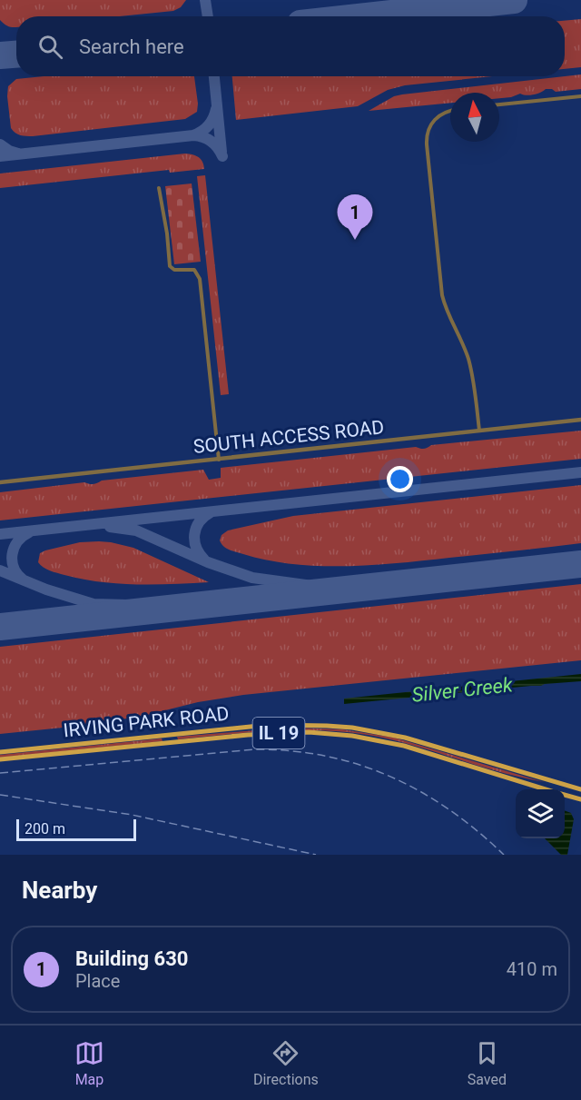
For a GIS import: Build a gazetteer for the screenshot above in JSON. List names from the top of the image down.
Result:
{
  "streets": {
    "main road": ["IRVING PARK ROAD", "IL 19"],
    "street": ["SOUTH ACCESS ROAD"]
  },
  "water": ["Silver Creek"],
  "scale_bar": "200 m",
  "north": "top",
  "page": {
    "search": "Search here",
    "pins": "1",
    "scale": "200 m",
    "heading": "Nearby",
    "list": [
      {
        "mark": "1",
        "name": "Building 630",
        "note": "Place",
        "value": "410 m"
      }
    ],
    "nav": ["Map", "Directions", "Saved"]
  }
}
